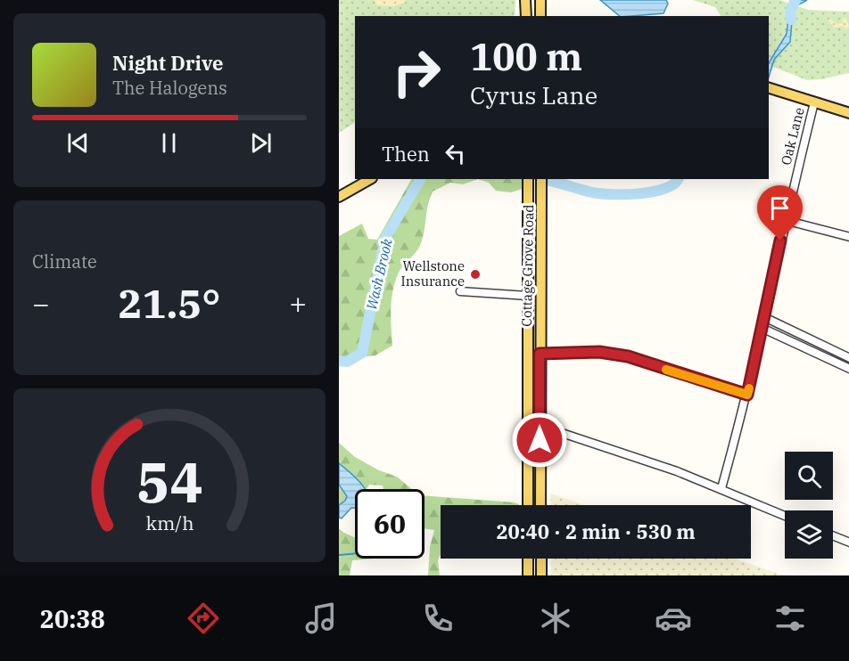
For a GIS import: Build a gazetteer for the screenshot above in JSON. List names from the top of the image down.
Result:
{
  "streets": {
    "main road": ["Cottage Grove Road"],
    "street": ["Oak Lane"]
  },
  "water": ["Wash Brook"],
  "places": ["Wellstone Insurance"],
  "page": {
    "turn": ["100 m", "Cyrus Lane"],
    "song": ["Night Drive", "The Halogens"],
    "then": "Then",
    "tile": "Climate",
    "heat": ["−", "21.5°", "+"],
    "limit": "60",
    "trip": "20:40 · 2 min · 530 m",
    "tabs": "20:38",
    "gauge": ["54", "km/h"]
  }
}
